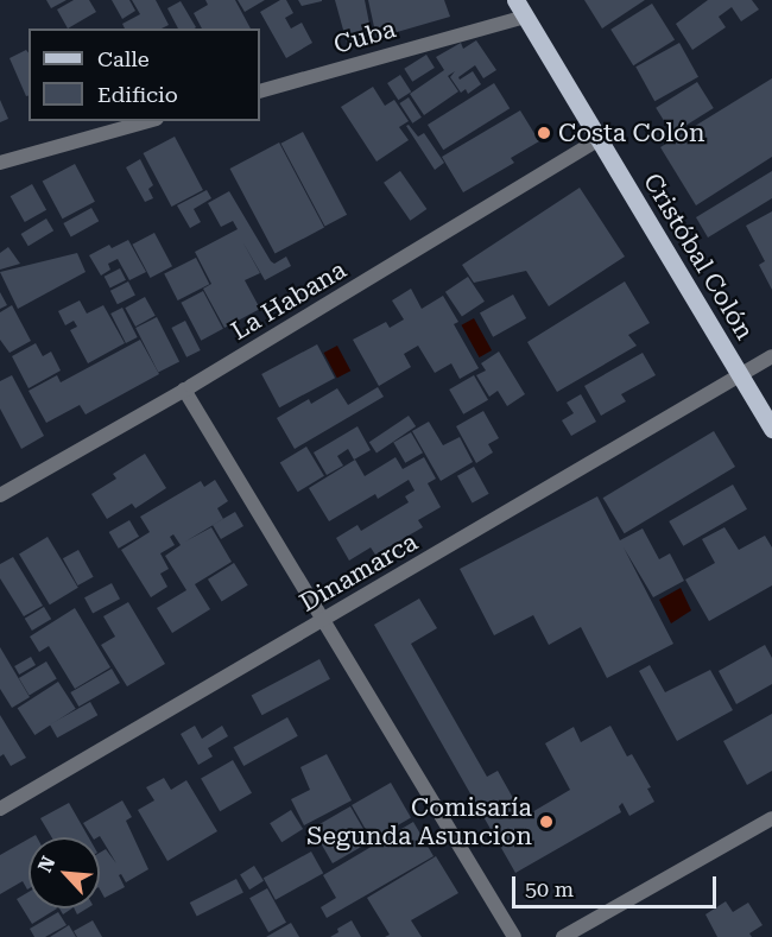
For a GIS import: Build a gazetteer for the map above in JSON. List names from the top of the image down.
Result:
{
  "streets": {
    "main road": ["Cristóbal Colón"],
    "street": ["Cuba", "La Habana", "Dinamarca"]
  },
  "crossings": [
    ["Cuba", "Cristóbal Colón"],
    ["Cristóbal Colón", "La Habana"],
    ["Cristóbal Colón", "Dinamarca"]
  ],
  "places": ["Costa Colón", "Comisaría Segunda Asuncion"],
  "legend": ["Calle", "Edificio"],
  "scale_bar": "50 m",
  "north": "top left"
}
